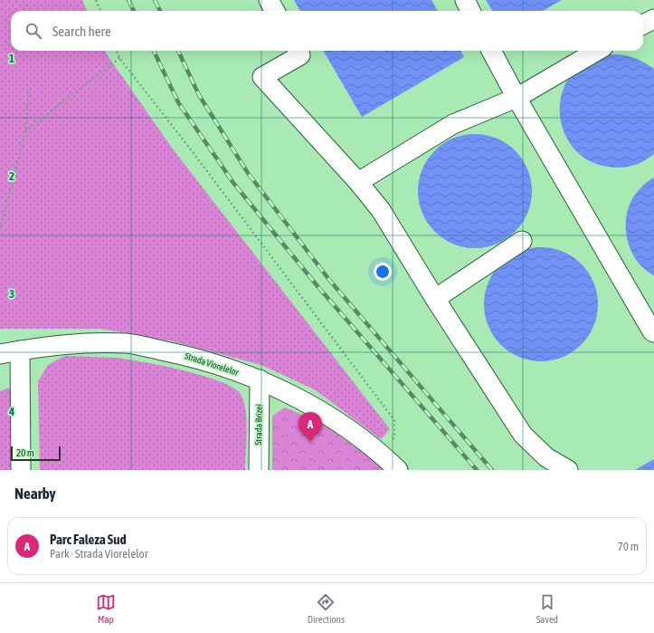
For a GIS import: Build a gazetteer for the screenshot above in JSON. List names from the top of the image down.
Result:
{
  "streets": {
    "street": ["Strada Viorelelor", "Strada Brizei"]
  },
  "crossings": [
    ["Strada Viorelelor", "Strada Brizei"]
  ],
  "scale_bar": "20 m",
  "page": {
    "search": "Search here",
    "pins": "A",
    "scale": "20 m",
    "heading": "Nearby",
    "list": [
      {
        "mark": "A",
        "name": "Parc Faleza Sud",
        "note": "Park · Strada Viorelelor",
        "value": "70 m"
      }
    ],
    "nav": ["Map", "Directions", "Saved"]
  },
  "grid": {
    "rows": [
      "1",
      "2",
      "3",
      "4"
    ]
  }
}
